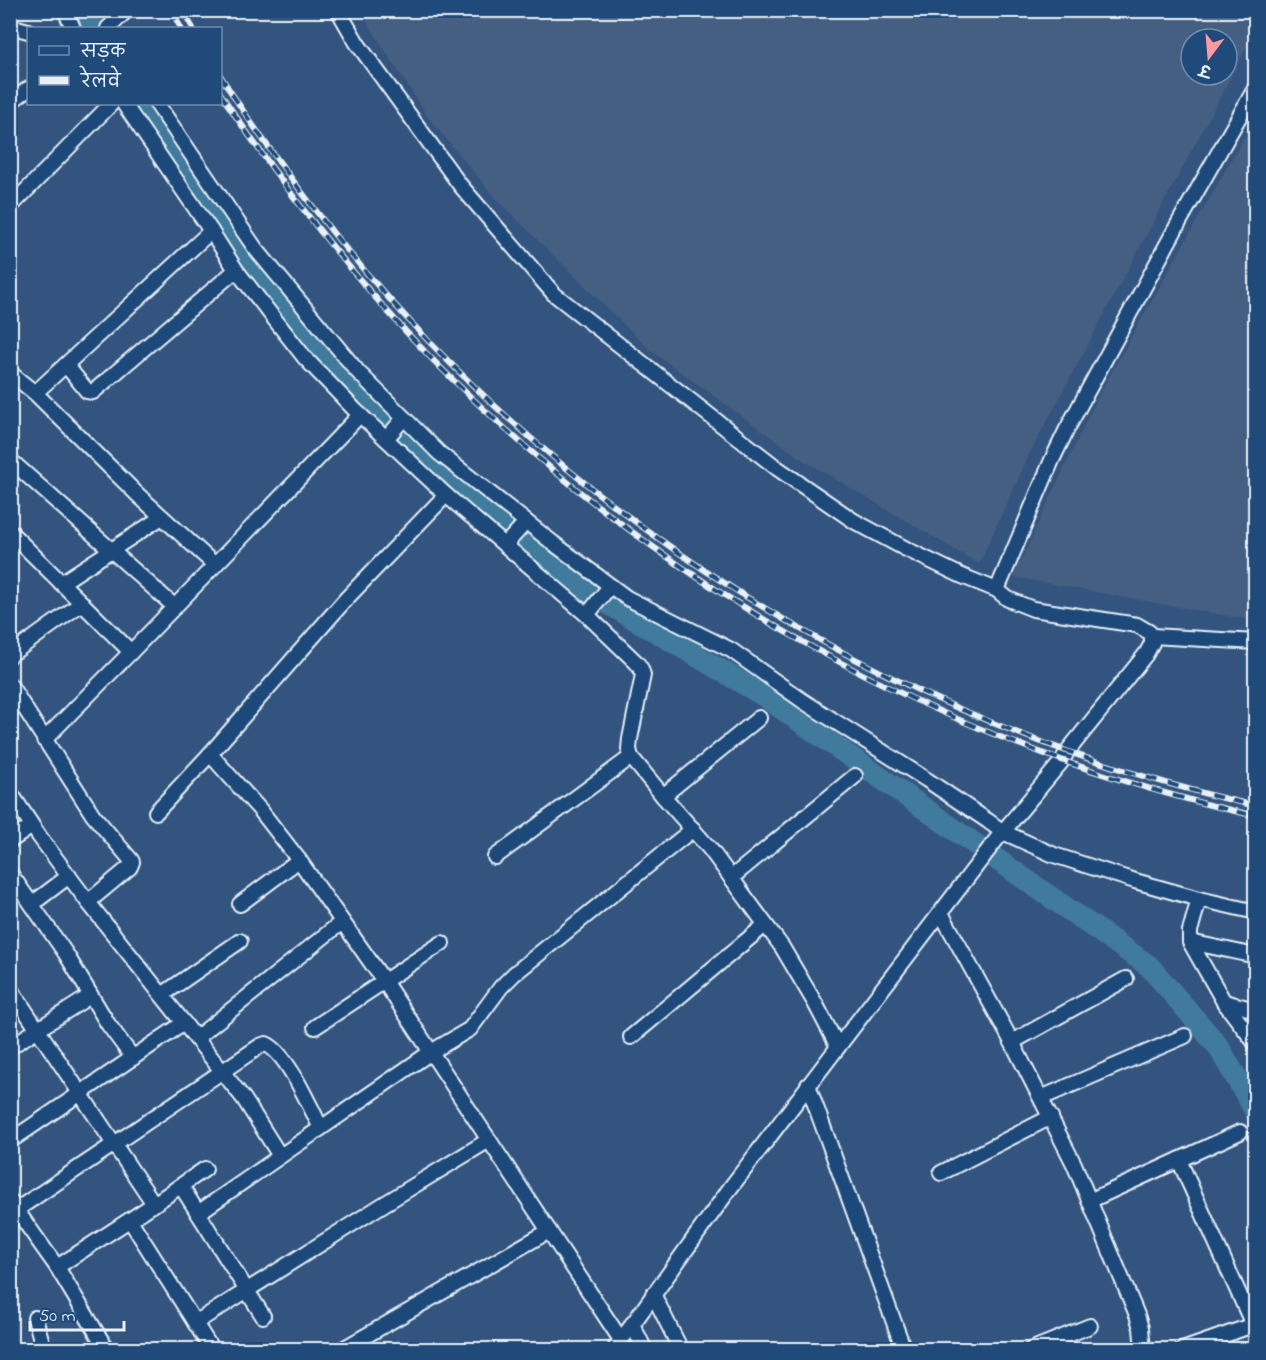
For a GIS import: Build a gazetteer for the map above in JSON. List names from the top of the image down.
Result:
{
  "legend": ["सड़क", "रेलवे"],
  "scale_bar": "50 m",
  "north": "bottom"
}
